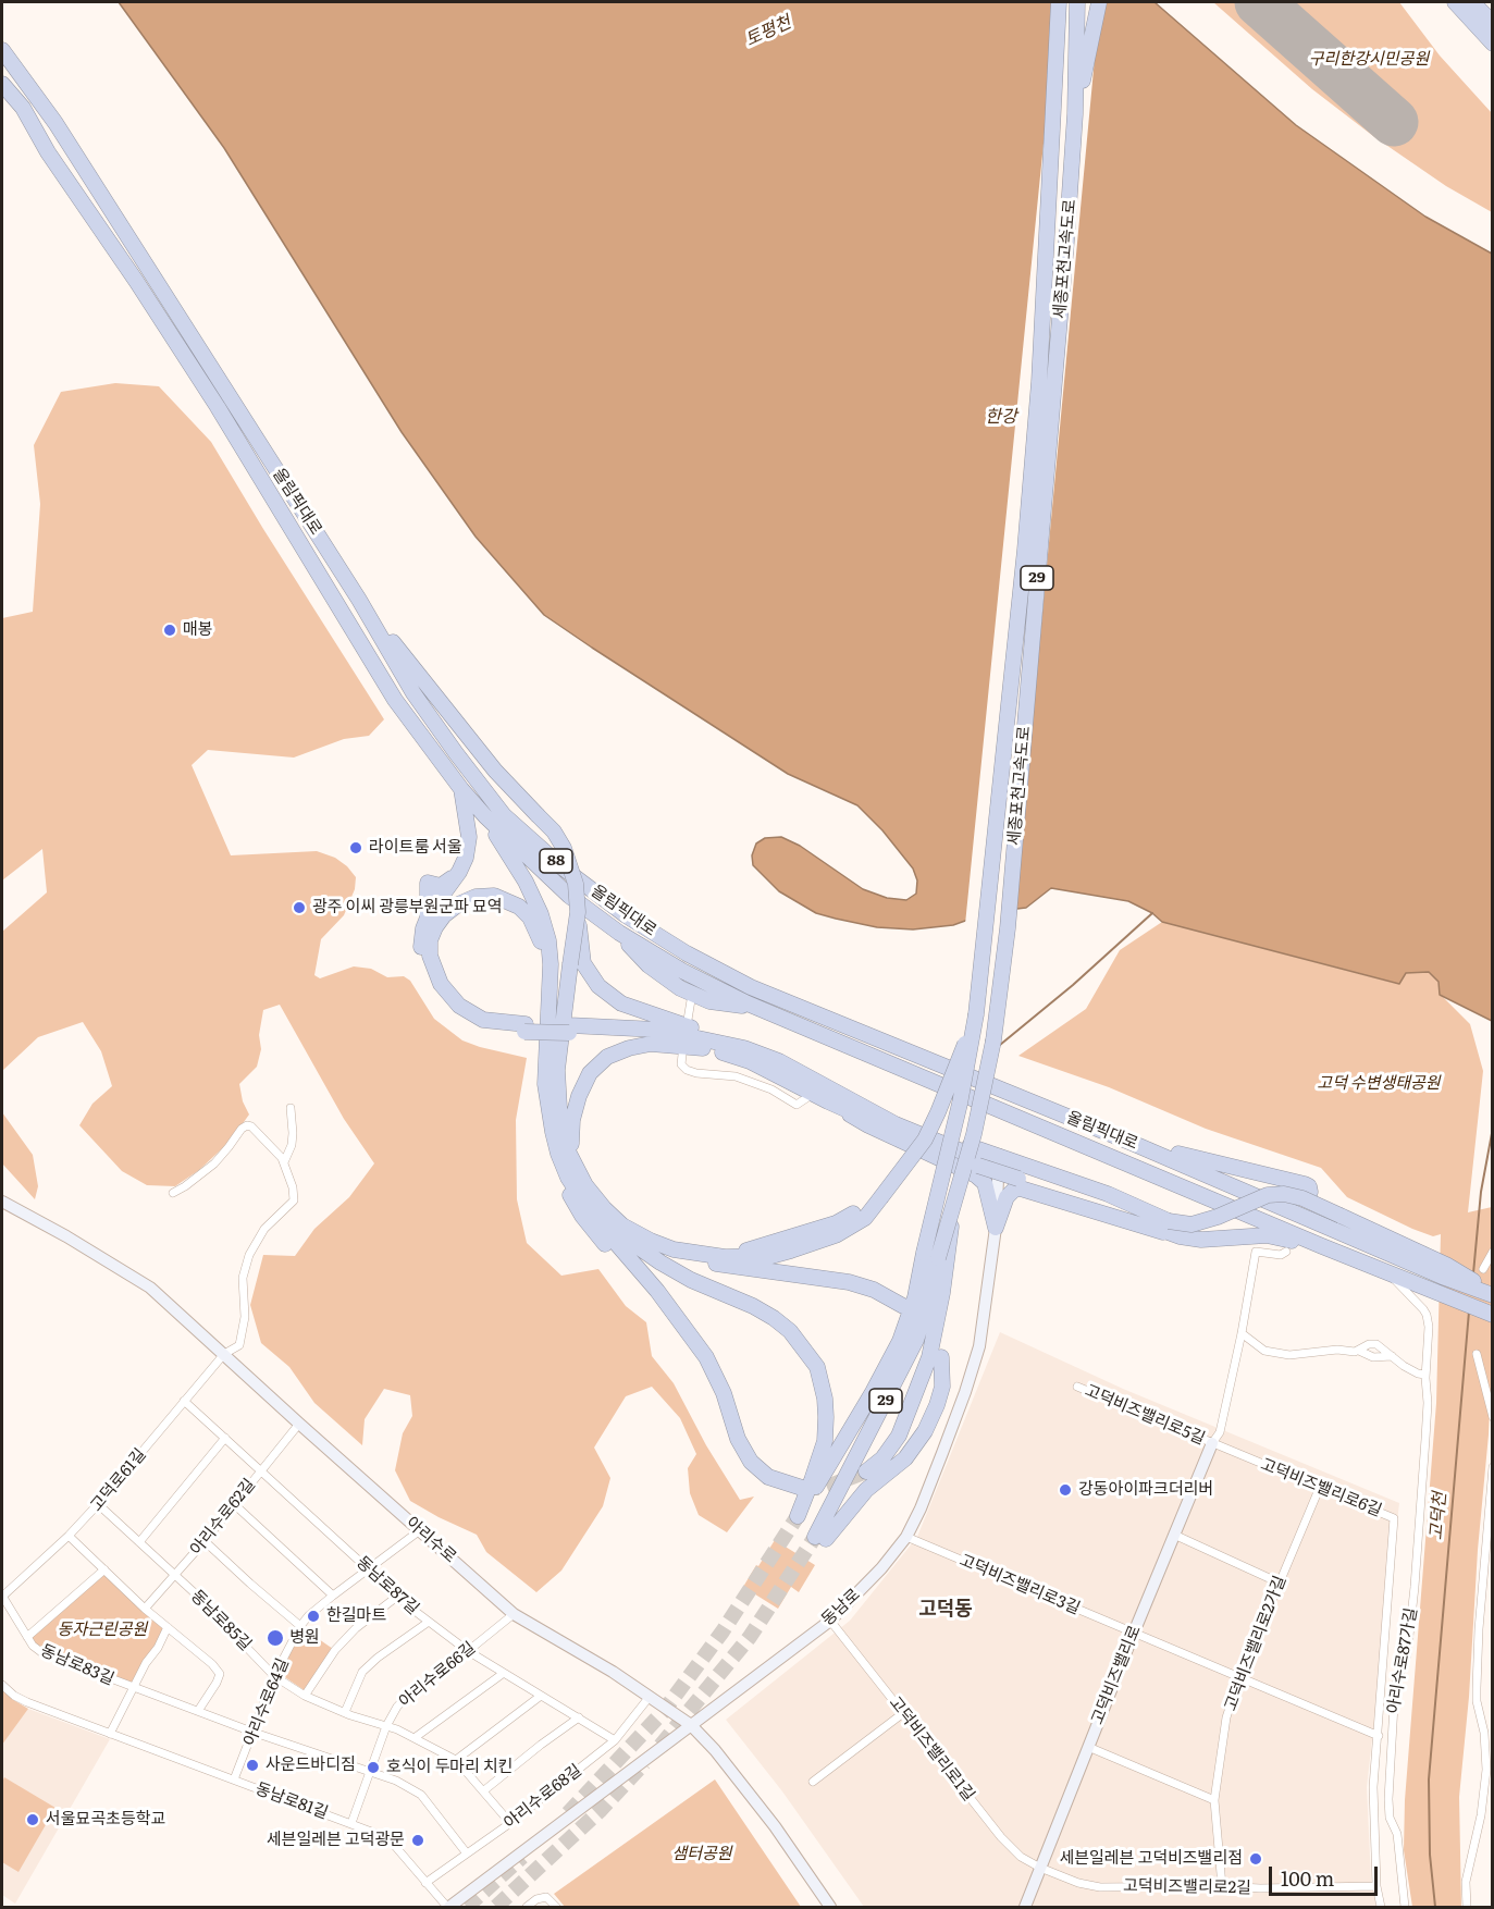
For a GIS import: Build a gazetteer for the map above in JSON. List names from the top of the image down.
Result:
{
  "streets": {
    "highway": [
      "세종포천고속도로",
      "올림픽대로",
      "29",
      "88"
    ],
    "main road": ["아리수로", "동남로", "고덕비즈밸리로"],
    "street": [
      "고덕비즈밸리로5길",
      "고덕로61길",
      "고덕비즈밸리로6길",
      "아리수로62길",
      "고덕비즈밸리로3길",
      "동남로87길",
      "동남로85길",
      "고덕비즈밸리로2가길",
      "아리수로87가길",
      "동남로83길",
      "아리수로66길",
      "아리수로64길",
      "고덕비즈밸리로1길",
      "아리수로68길",
      "동남로81길",
      "고덕비즈밸리로2길"
    ]
  },
  "crossings": [
    ["올림픽대로", "아리수로87가길"],
    ["고덕비즈밸리로5길", "고덕비즈밸리로6길"],
    ["고덕비즈밸리로5길", "고덕비즈밸리로"],
    ["고덕로61길", "아리수로"],
    ["고덕로61길", "동남로87길"],
    ["고덕로61길", "동남로85길"],
    ["고덕로61길", "동남로83길"],
    ["고덕비즈밸리로6길", "고덕비즈밸리로3길"],
    ["고덕비즈밸리로6길", "고덕비즈밸리로2가길"],
    ["고덕비즈밸리로6길", "고덕비즈밸리로"],
    ["고덕비즈밸리로6길", "고덕비즈밸리로2길"],
    ["아리수로62길", "아리수로"],
    ["아리수로62길", "동남로87길"],
    ["아리수로62길", "동남로85길"],
    ["아리수로", "동남로"],
    ["아리수로", "아리수로66길"],
    ["아리수로", "아리수로64길"],
    ["아리수로", "아리수로68길"],
    ["고덕비즈밸리로3길", "동남로"],
    ["고덕비즈밸리로3길", "고덕비즈밸리로2가길"],
    ["고덕비즈밸리로3길", "고덕비즈밸리로"],
    ["동남로87길", "아리수로66길"],
    ["동남로87길", "아리수로64길"],
    ["동남로87길", "아리수로68길"],
    ["동남로", "고덕비즈밸리로1길"],
    ["동남로", "동남로81길"],
    ["동남로85길", "아리수로66길"],
    ["동남로85길", "아리수로64길"],
    ["동남로85길", "아리수로68길"],
    ["고덕비즈밸리로2가길", "고덕비즈밸리로2길"],
    ["동남로83길", "아리수로66길"],
    ["동남로83길", "아리수로64길"],
    ["동남로83길", "아리수로68길"],
    ["아리수로66길", "동남로81길"],
    ["고덕비즈밸리로", "고덕비즈밸리로1길"],
    ["고덕비즈밸리로", "고덕비즈밸리로2길"],
    ["아리수로64길", "동남로81길"],
    ["고덕비즈밸리로1길", "고덕비즈밸리로2길"],
    ["아리수로68길", "동남로81길"]
  ],
  "districts": ["고덕동"],
  "water": ["토평천", "한강", "고덕천"],
  "parks": [
    "구리한강시민공원",
    "고덕 수변생태공원",
    "동자근린공원",
    "샘터공원"
  ],
  "places": [
    "매봉",
    "라이트룸 서울",
    "광주 이씨 광릉부원군파 묘역",
    "강동아이파크더리버",
    "한길마트",
    "병원",
    "사운드바디짐",
    "호식이 두마리 치킨",
    "서울묘곡초등학교",
    "세븐일레븐 고덕광문",
    "세븐일레븐 고덕비즈밸리점"
  ],
  "scale_bar": "100 m"
}
